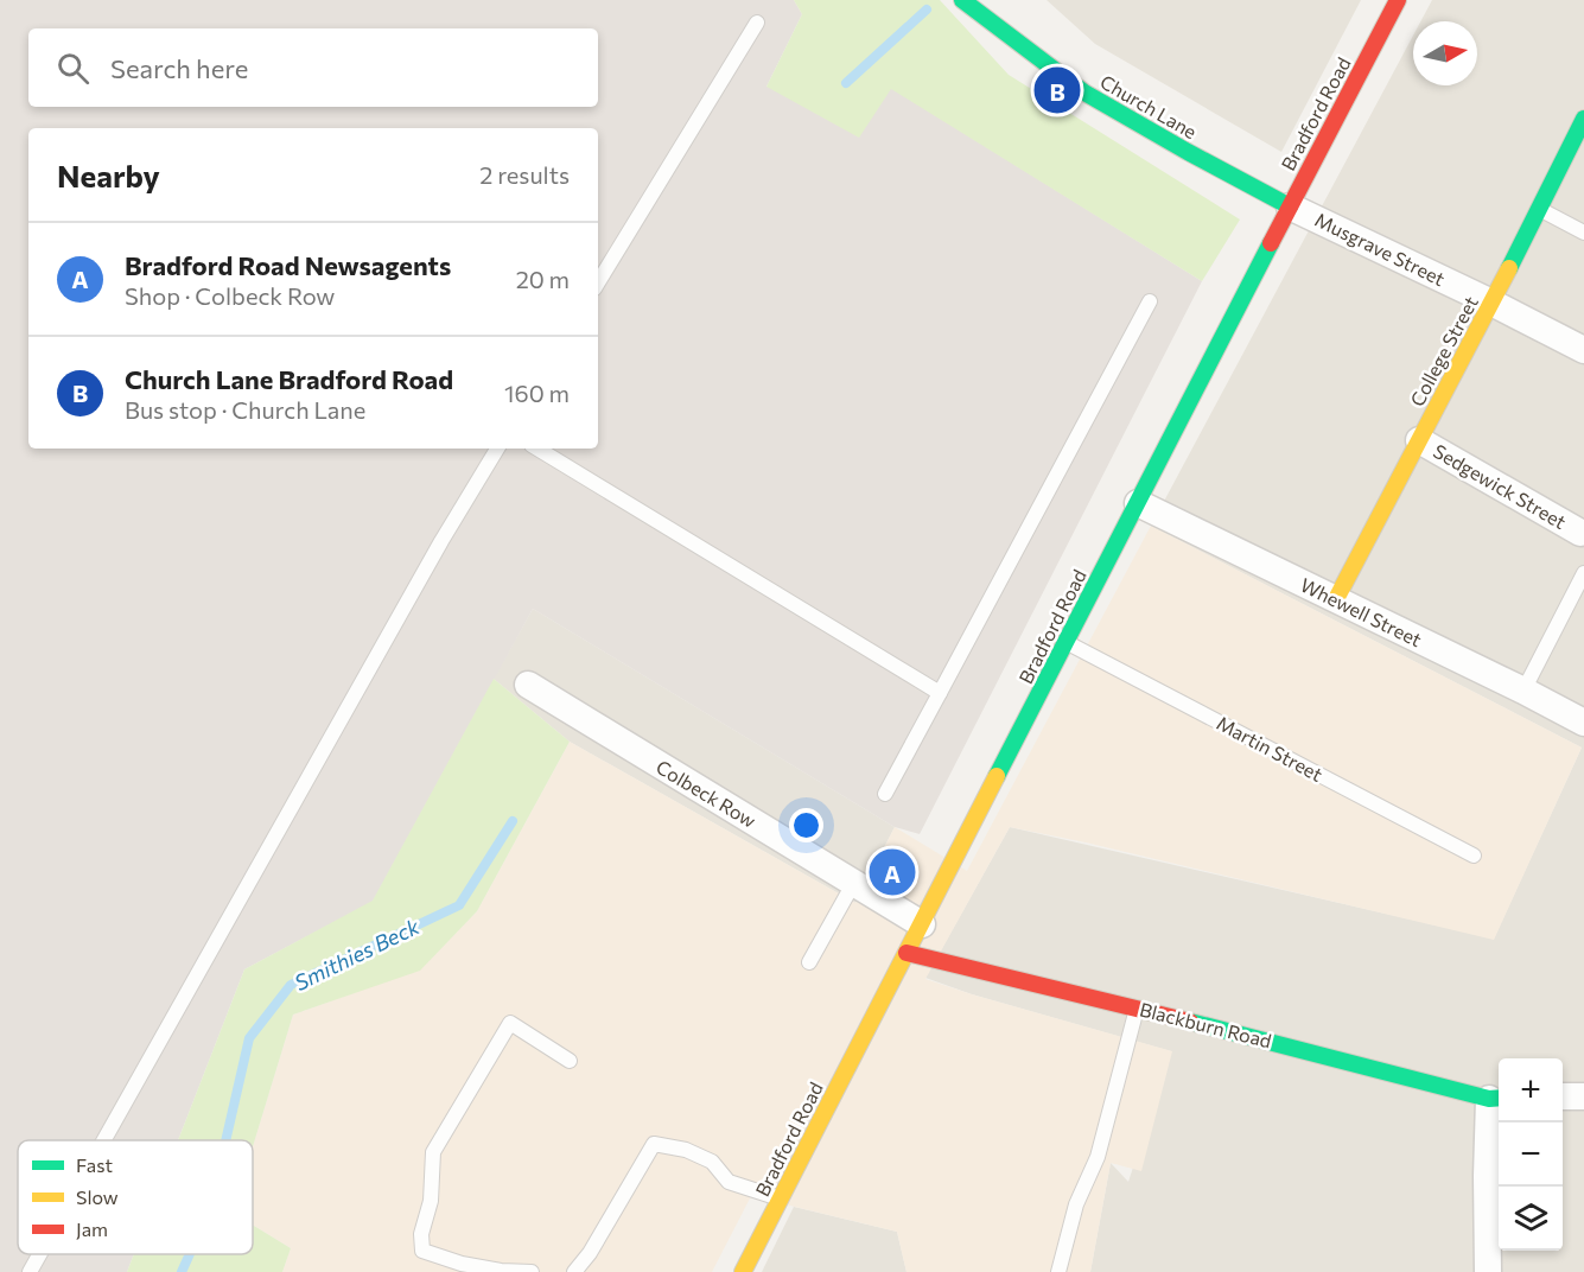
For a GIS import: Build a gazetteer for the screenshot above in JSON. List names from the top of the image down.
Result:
{
  "streets": {
    "main road": [
      "Church Lane",
      "Bradford Road",
      "College Street",
      "Blackburn Road"
    ],
    "street": [
      "Musgrave Street",
      "Sedgewick Street",
      "Whewell Street",
      "Colbeck Row"
    ],
    "lane": ["Martin Street"]
  },
  "crossings": [
    ["Church Lane", "Bradford Road"],
    ["Church Lane", "Musgrave Street"],
    ["Bradford Road", "Musgrave Street"],
    ["Bradford Road", "Whewell Street"],
    ["Bradford Road", "Martin Street"],
    ["Bradford Road", "Colbeck Row"],
    ["Bradford Road", "Blackburn Road"],
    ["Musgrave Street", "College Street"],
    ["College Street", "Sedgewick Street"],
    ["College Street", "Whewell Street"]
  ],
  "water": ["Smithies Beck"],
  "legend": ["Fast", "Slow", "Jam"],
  "north": "right",
  "page": {
    "search": "Search here",
    "pins": ["B", "A"],
    "heading": ["Nearby", "2 results"],
    "list": [
      {
        "mark": "A",
        "name": "Bradford Road Newsagents",
        "note": "Shop · Colbeck Row",
        "value": "20 m"
      },
      {
        "mark": "B",
        "name": "Church Lane Bradford Road",
        "note": "Bus stop · Church Lane",
        "value": "160 m"
      }
    ],
    "map_buttons": ["+", "−"]
  }
}
